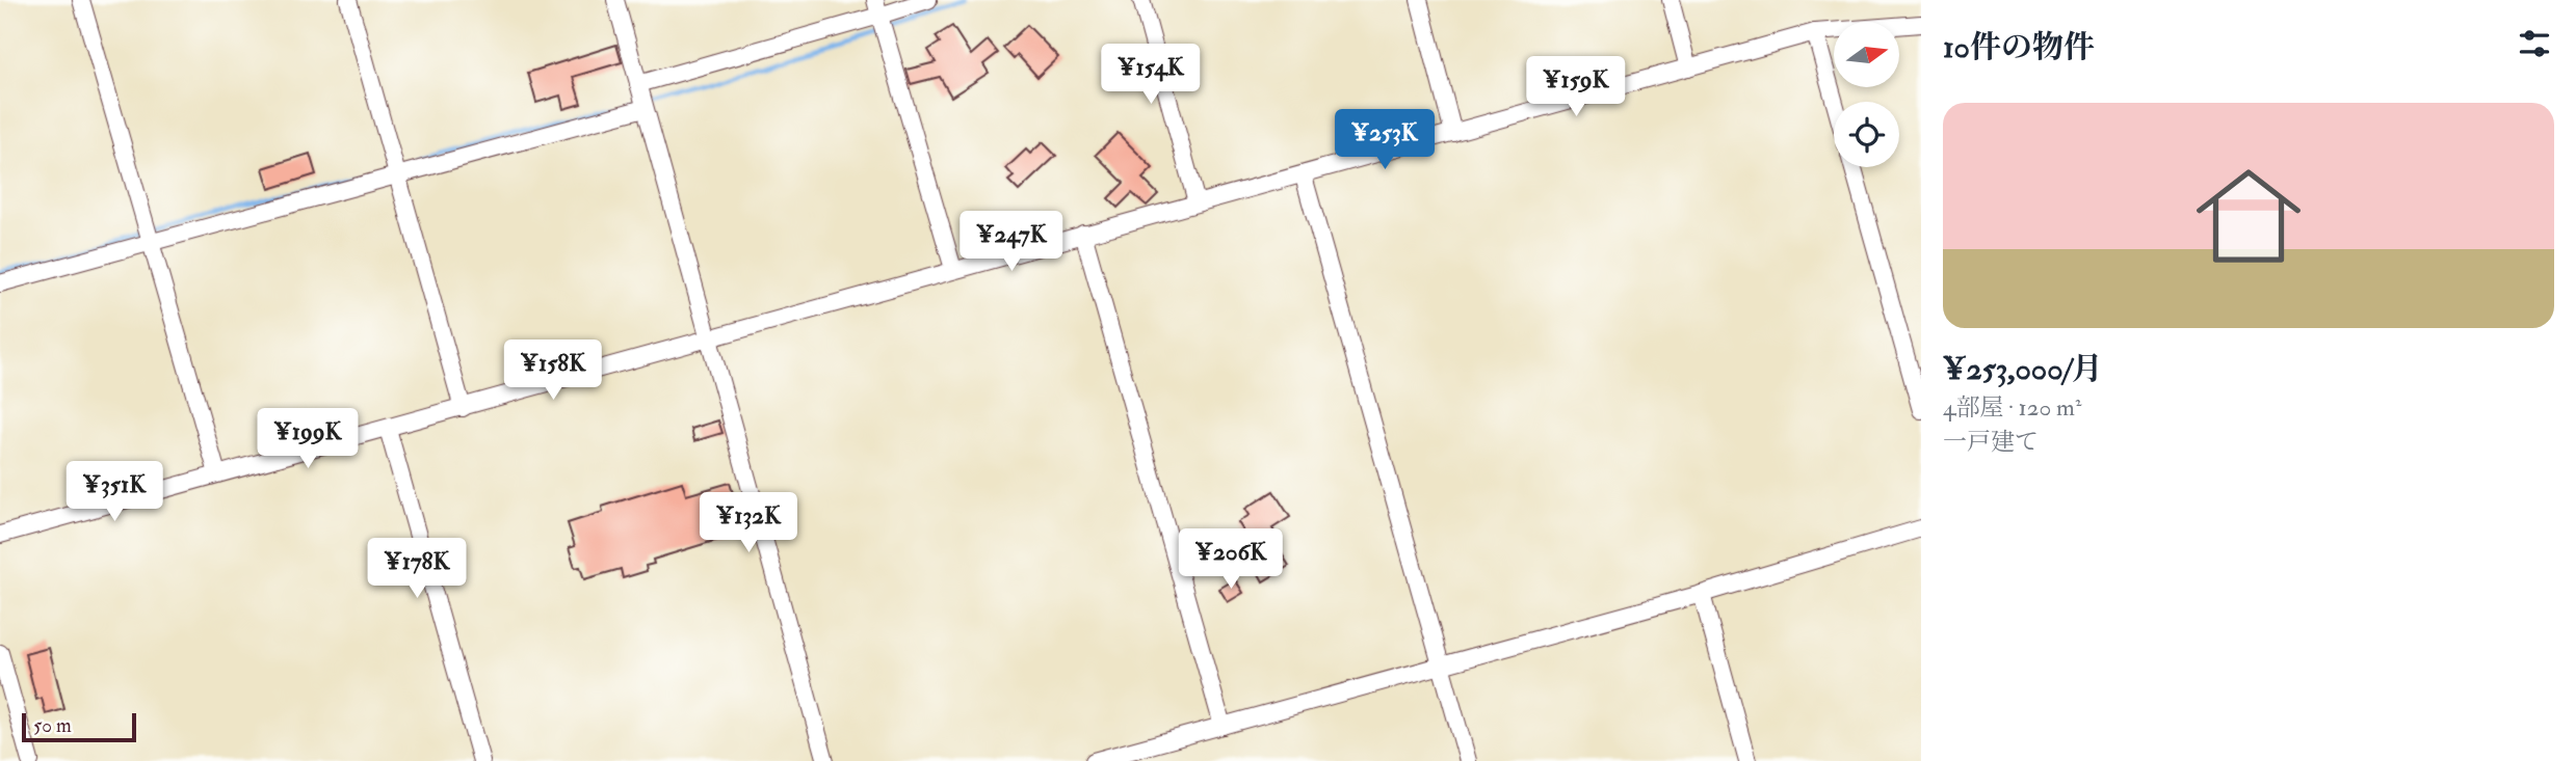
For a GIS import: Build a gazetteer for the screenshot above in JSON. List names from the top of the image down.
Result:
{
  "scale_bar": "50 m",
  "north": "right",
  "page": {
    "heading": "10件の物件",
    "price": [
      "¥154K",
      "¥159K",
      "¥253K",
      "¥247K",
      "¥158K",
      "¥199K",
      "¥351K",
      "¥132K",
      "¥206K",
      "¥178K"
    ],
    "list": [
      {
        "name": "¥253,000/月",
        "note": "4部屋 · 120 m² · 一戸建て"
      }
    ],
    "scale": "50 m"
  }
}
